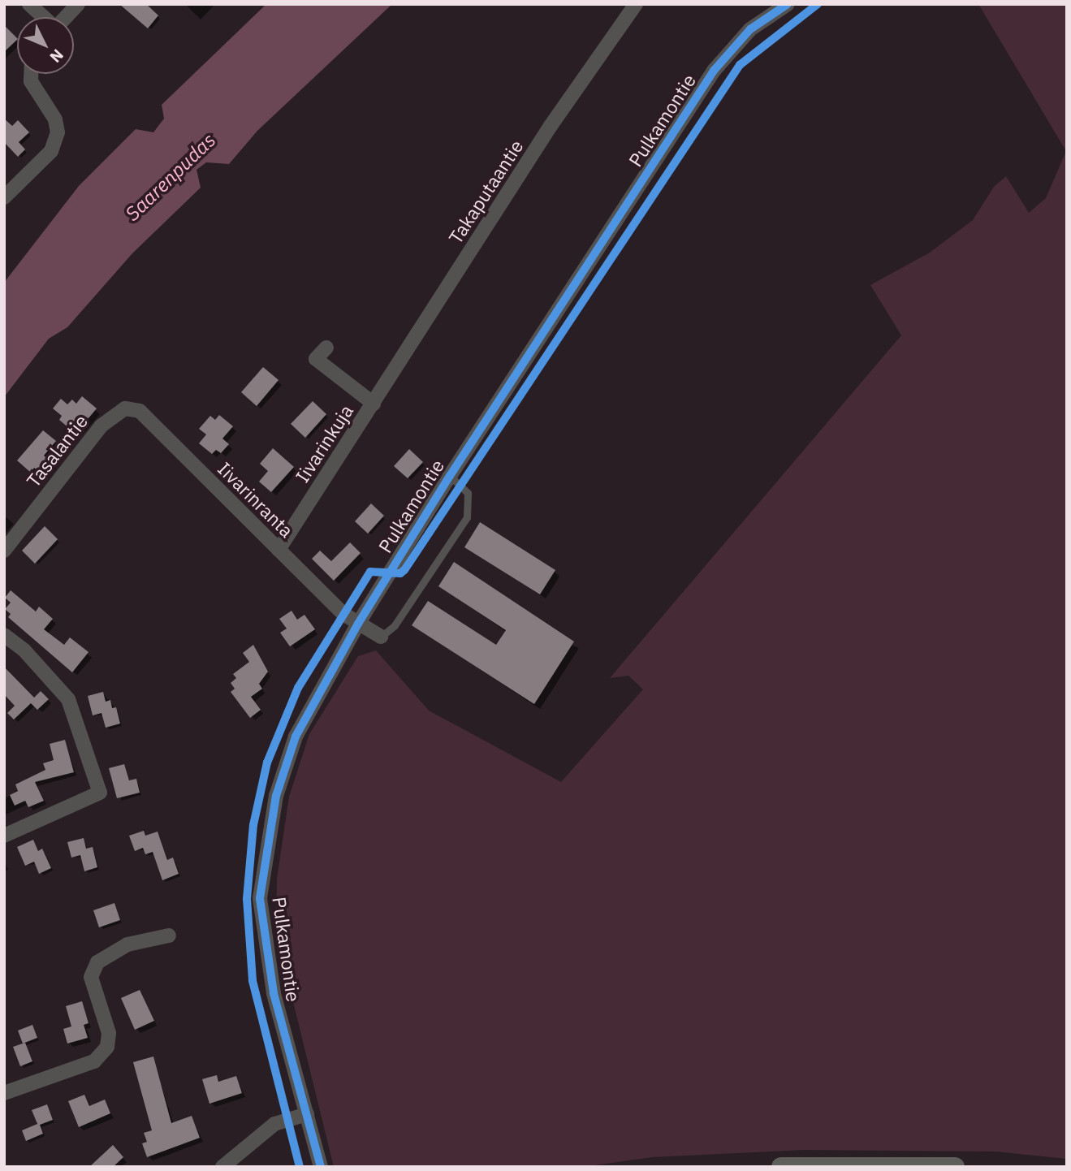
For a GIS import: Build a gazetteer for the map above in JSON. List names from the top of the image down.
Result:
{
  "streets": {
    "street": [
      "Pulkamontie",
      "Takaputaantie",
      "Iivarinkuja",
      "Tasalantie",
      "Iivarinranta"
    ]
  },
  "crossings": [
    ["Pulkamontie", "Iivarinranta"],
    ["Takaputaantie", "Iivarinkuja"],
    ["Iivarinkuja", "Iivarinranta"],
    ["Tasalantie", "Iivarinranta"]
  ],
  "water": ["Saarenpudas"],
  "north": "bottom right"
}
